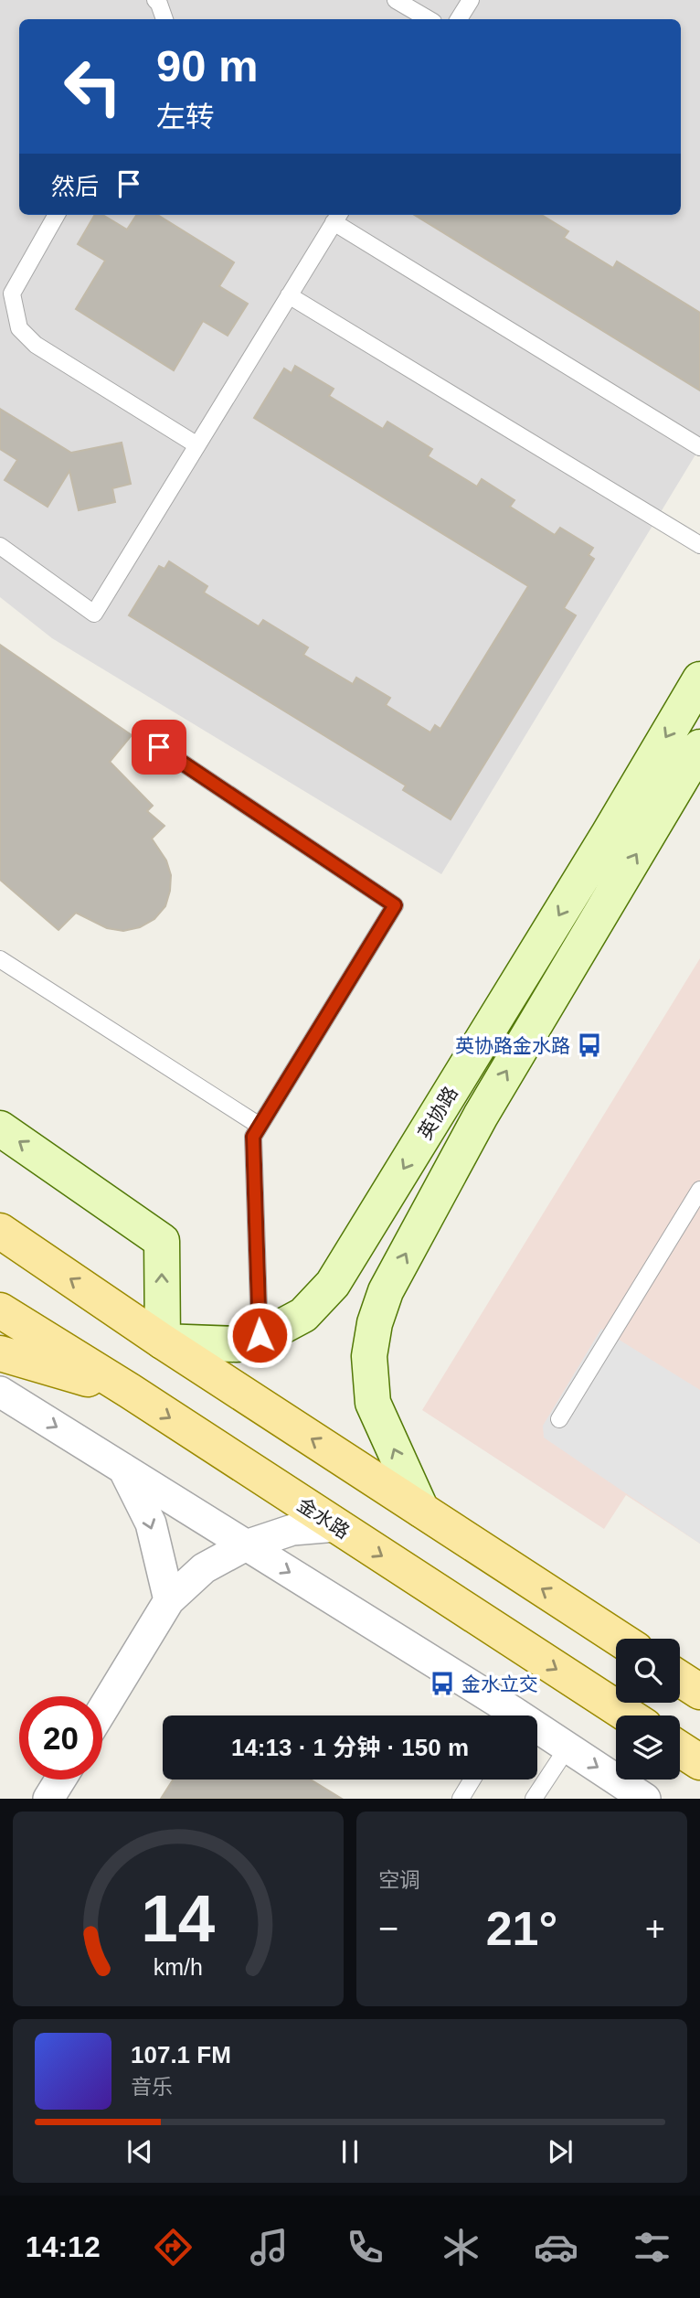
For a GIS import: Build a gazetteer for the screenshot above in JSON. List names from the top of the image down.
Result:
{
  "streets": {
    "main road": ["金水路"],
    "street": ["英协路"]
  },
  "places": {
    "bus stop": ["英协路金水路", "金水立交"]
  },
  "page": {
    "turn": ["90 m", "左转"],
    "then": "然后",
    "limit": "20",
    "trip": "14:13 · 1 分钟 · 150 m",
    "tile": "空调",
    "heat": ["−", "21°", "+"],
    "song": ["107.1 FM", "音乐"],
    "tabs": "14:12",
    "gauge": ["14", "km/h"]
  }
}
